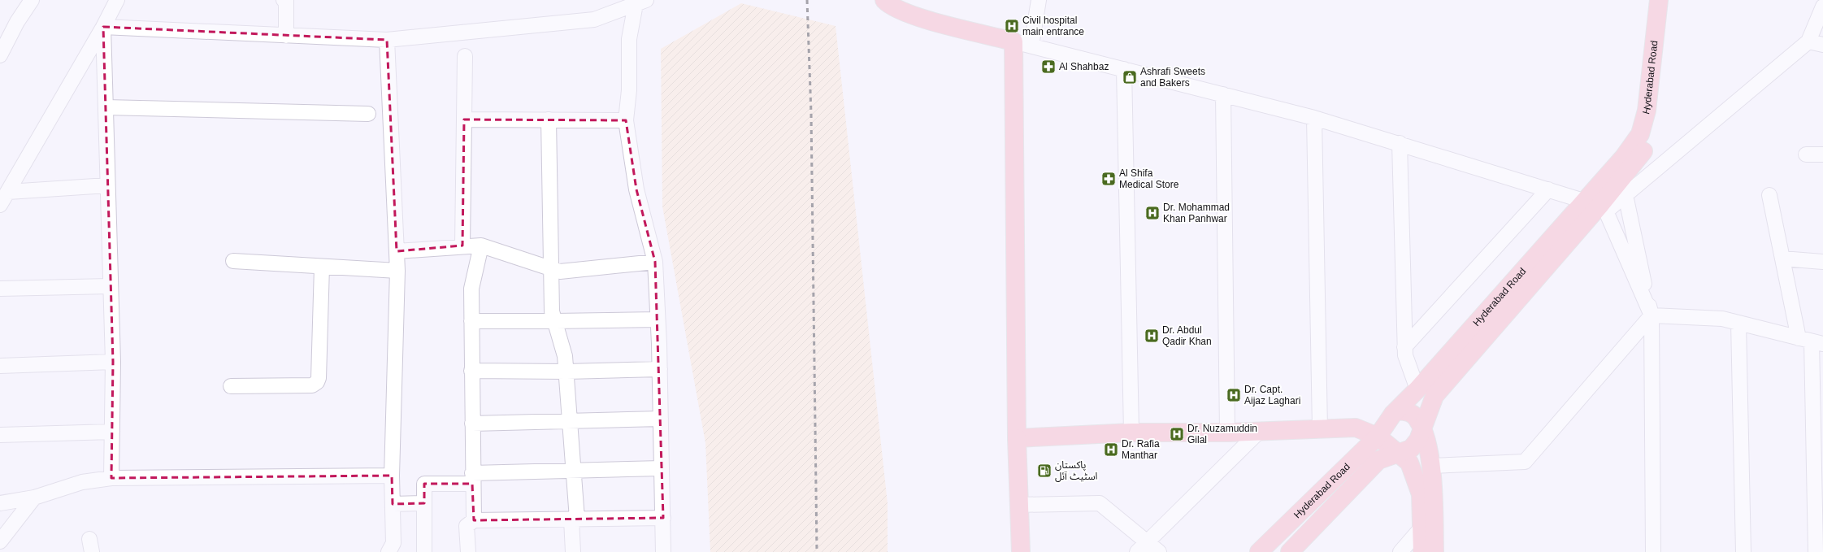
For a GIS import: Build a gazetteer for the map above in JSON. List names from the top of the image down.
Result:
{
  "streets": {
    "main road": ["Hyderabad Road"]
  },
  "places": {
    "hospital": [
      "Civil hospital main entrance",
      "Dr. Mohammad Khan Panhwar",
      "Dr. Abdul Qadir Khan",
      "Dr. Capt. Aijaz Laghari",
      "Dr. Nuzamuddin Gilal",
      "Dr. Rafia Manthar"
    ],
    "pharmacy": ["Al Shahbaz", "Al Shifa Medical Store"],
    "shop": ["Ashrafi Sweets and Bakers"],
    "fuel station": ["پاکستان اسٹیٹ آئل"]
  }
}
